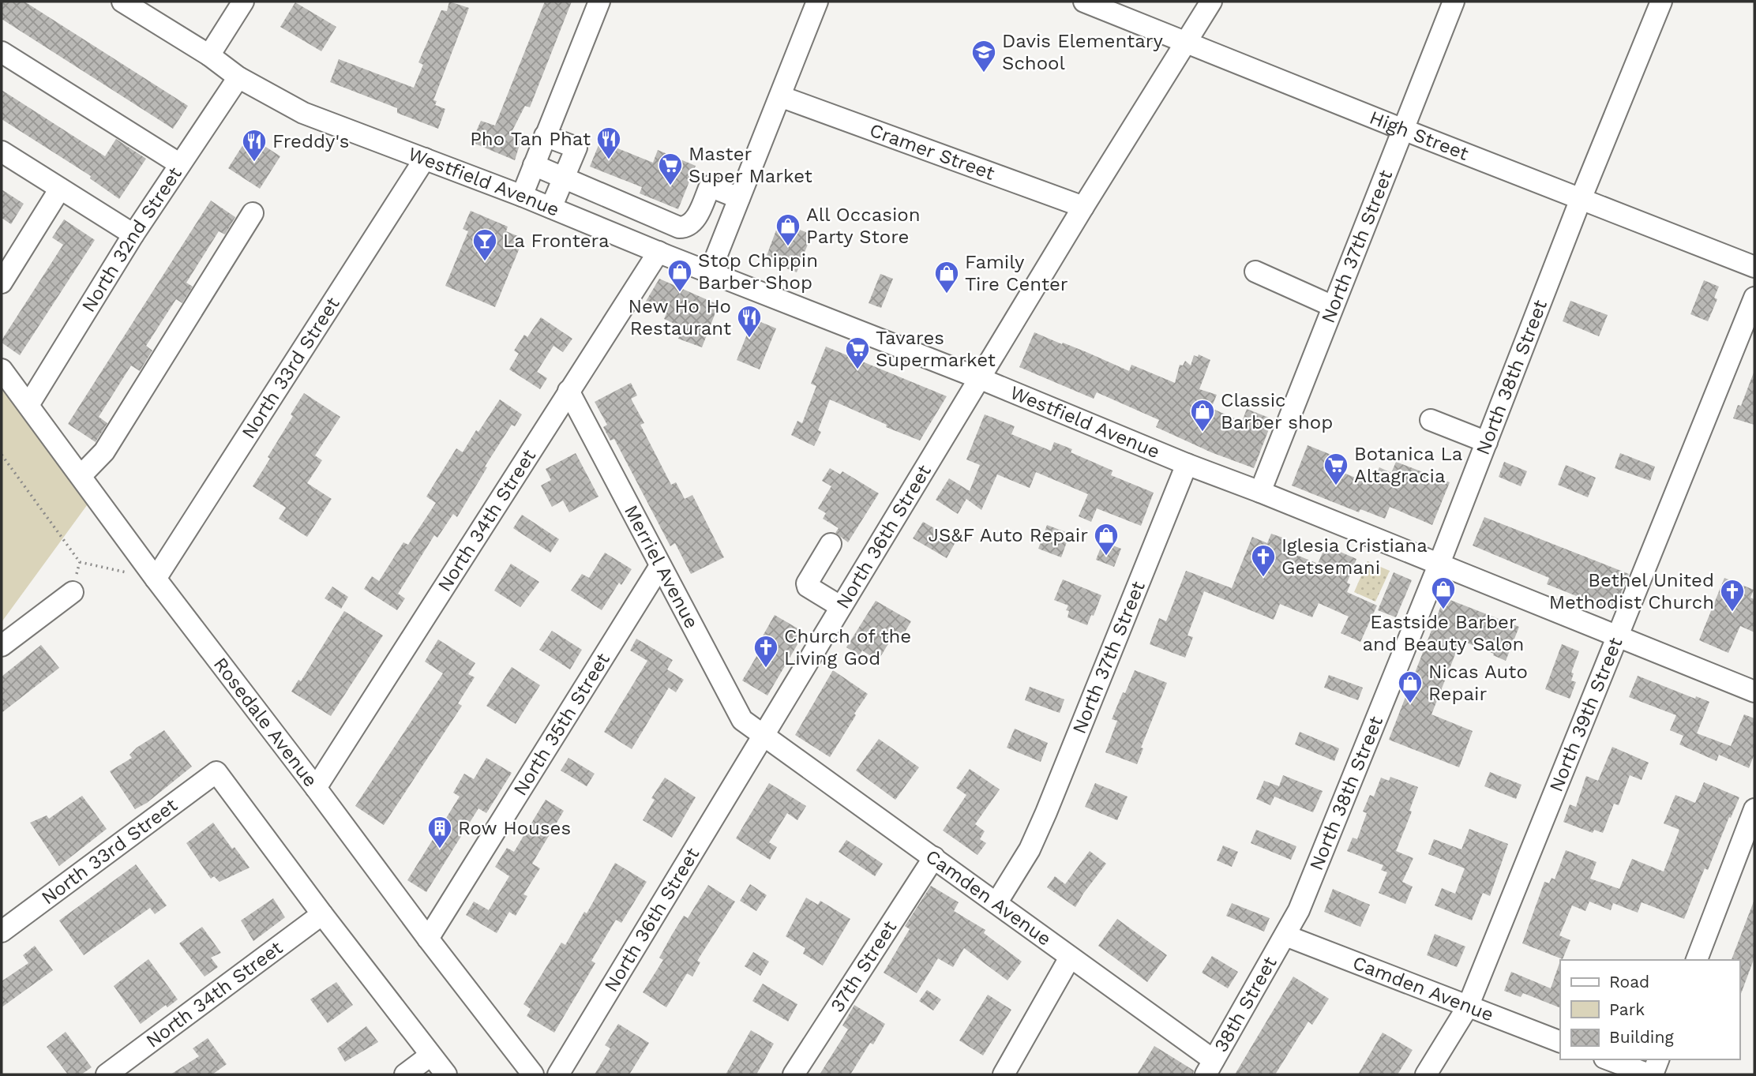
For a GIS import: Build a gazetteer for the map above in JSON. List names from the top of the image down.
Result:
{
  "streets": {
    "street": [
      "High Street",
      "Cramer Street",
      "Westfield Avenue",
      "North 32nd Street",
      "North 37th Street",
      "North 33rd Street",
      "North 38th Street",
      "North 34th Street",
      "North 36th Street",
      "Merriel Avenue",
      "North 39th Street",
      "Rosedale Avenue",
      "North 35th Street",
      "Camden Avenue",
      "37th Street",
      "38th Street"
    ]
  },
  "crossings": [
    ["High Street", "North 37th Street"],
    ["High Street", "North 38th Street"],
    ["High Street", "North 36th Street"],
    ["Cramer Street", "North 36th Street"],
    ["Westfield Avenue", "North 32nd Street"],
    ["Westfield Avenue", "North 37th Street"],
    ["Westfield Avenue", "North 33rd Street"],
    ["Westfield Avenue", "North 38th Street"],
    ["Westfield Avenue", "North 34th Street"],
    ["Westfield Avenue", "North 36th Street"],
    ["Westfield Avenue", "North 39th Street"],
    ["North 32nd Street", "Rosedale Avenue"],
    ["North 37th Street", "Camden Avenue"],
    ["North 33rd Street", "North 34th Street"],
    ["North 33rd Street", "Rosedale Avenue"],
    ["North 38th Street", "Camden Avenue"],
    ["North 38th Street", "38th Street"],
    ["North 34th Street", "Merriel Avenue"],
    ["North 34th Street", "Rosedale Avenue"],
    ["North 36th Street", "Merriel Avenue"],
    ["North 36th Street", "Camden Avenue"],
    ["Merriel Avenue", "North 35th Street"],
    ["Merriel Avenue", "Camden Avenue"],
    ["North 39th Street", "Camden Avenue"],
    ["Rosedale Avenue", "North 35th Street"],
    ["Camden Avenue", "37th Street"],
    ["Camden Avenue", "38th Street"]
  ],
  "places": {
    "school or university": ["Davis Elementary School"],
    "restaurant": ["Pho Tan Phat", "Freddy's", "New Ho Ho Restaurant"],
    "supermarket": ["Master Super Market", "Tavares Supermarket", "Botanica La Altagracia"],
    "shop": [
      "All Occasion Party Store",
      "Stop Chippin Barber Shop",
      "Family Tire Center",
      "Classic Barber shop",
      "JS&F Auto Repair",
      "Eastside Barber and Beauty Salon",
      "Nicas Auto Repair"
    ],
    "bar": ["La Frontera"],
    "church": ["Iglesia Cristiana Getsemani", "Bethel United Methodist Church", "Church of the Living God"],
    "building": ["Row Houses"]
  },
  "legend": ["Road", "Park", "Building"]
}
